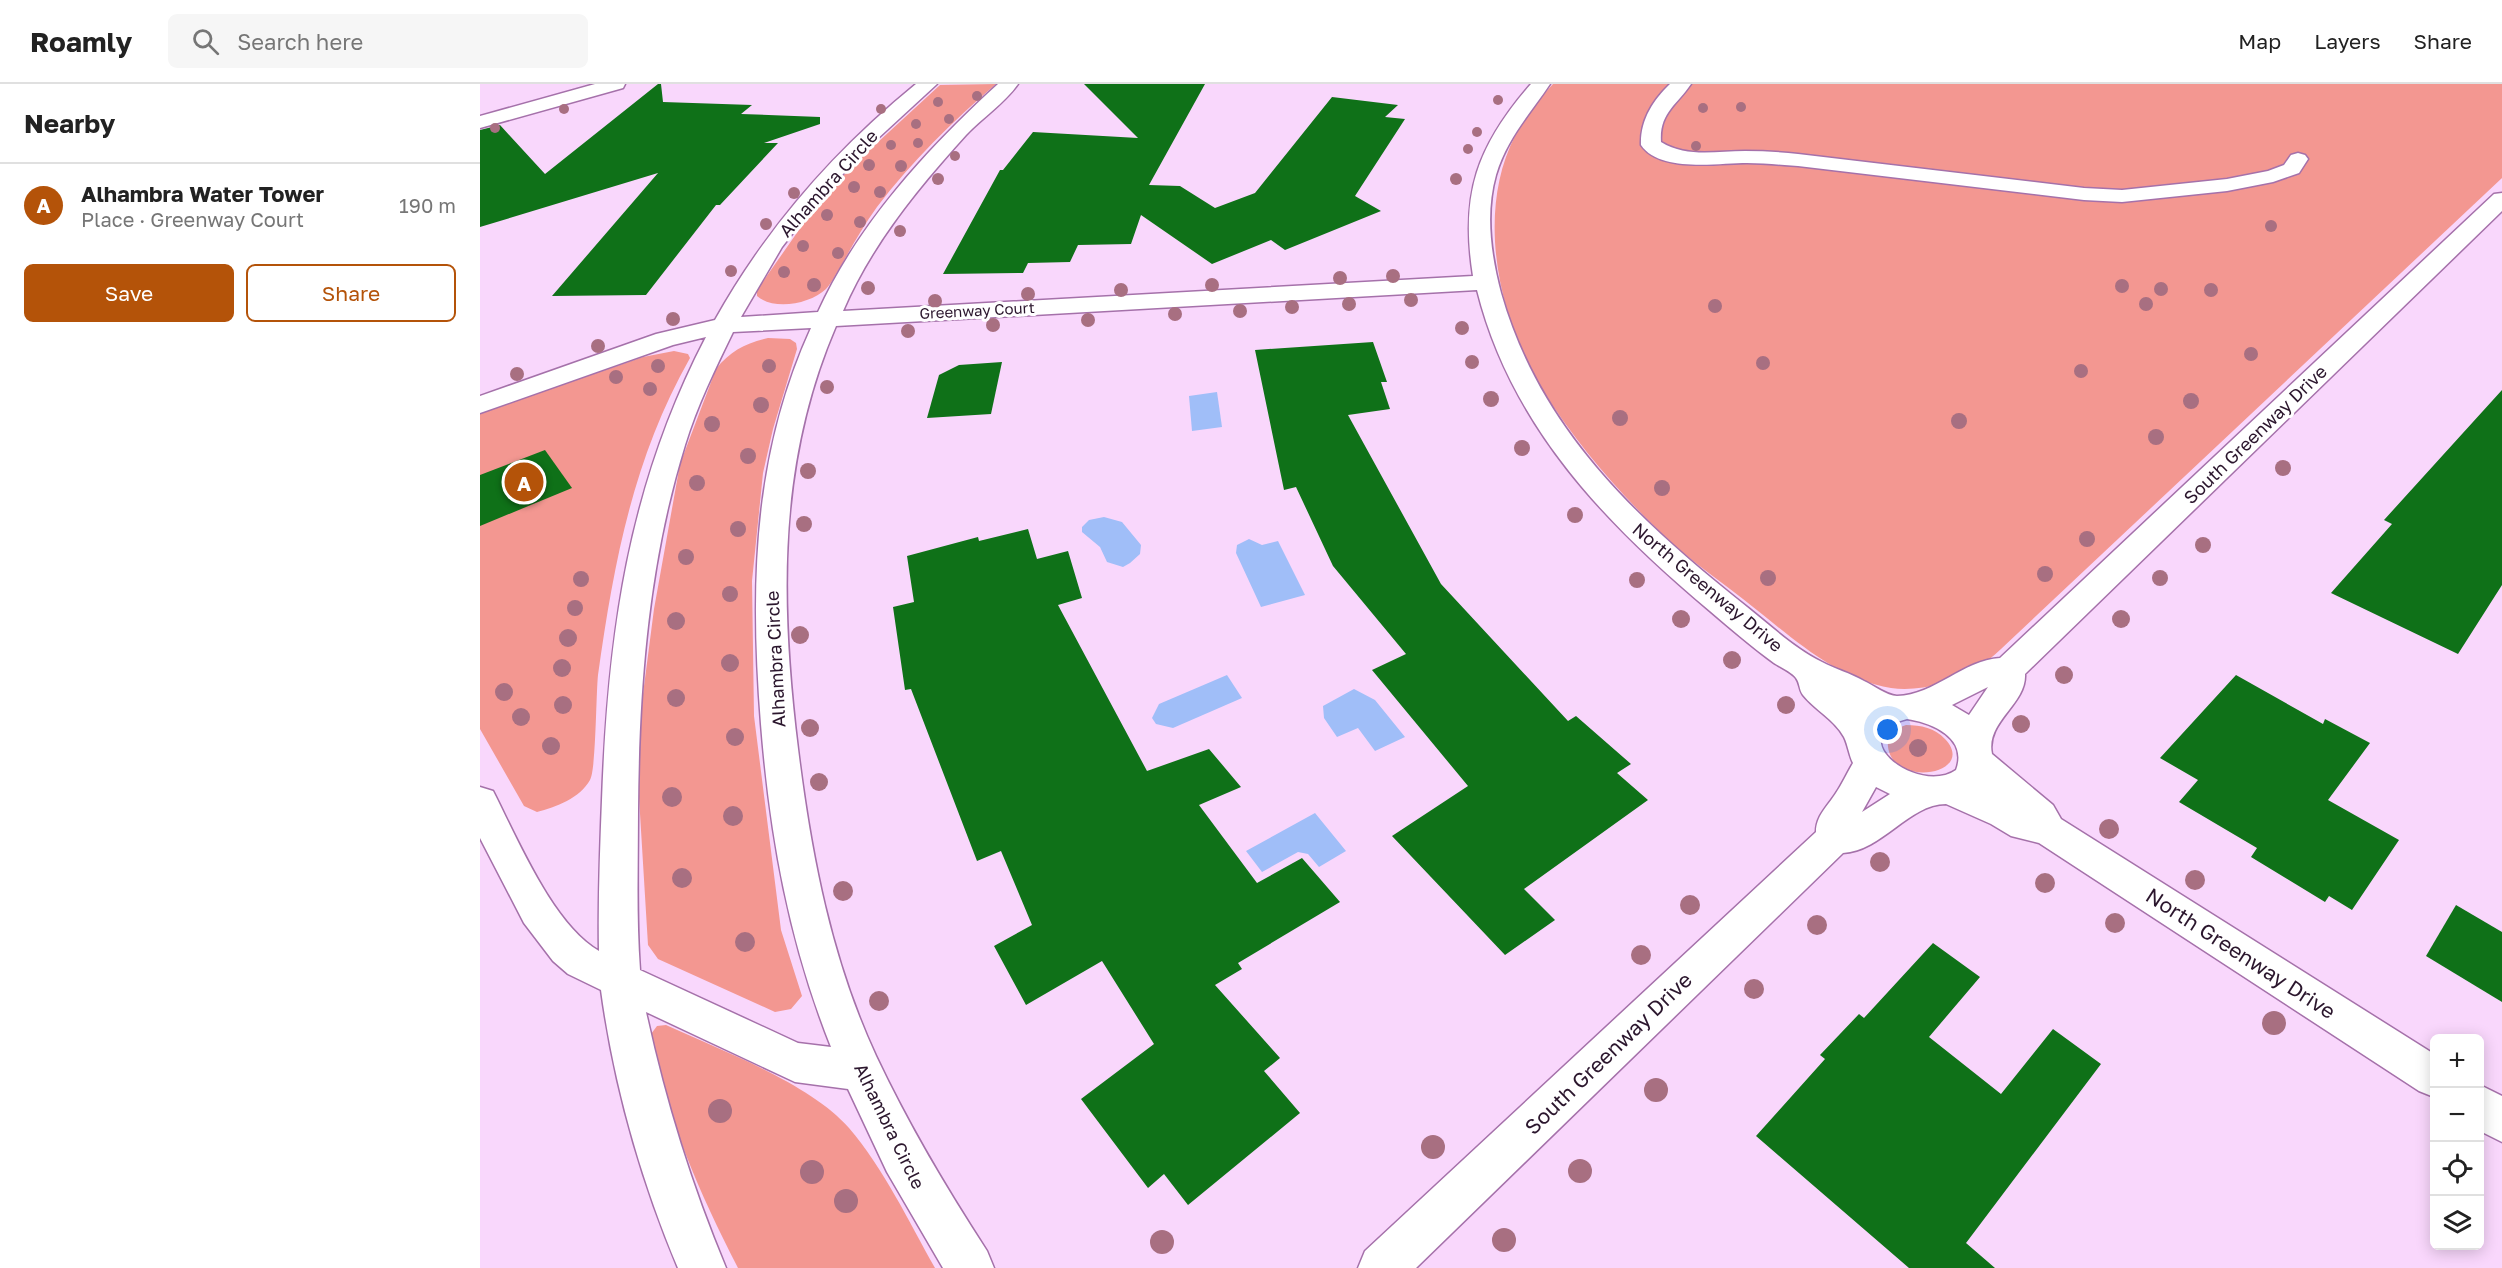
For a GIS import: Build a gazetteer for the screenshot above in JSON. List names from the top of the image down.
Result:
{
  "streets": {
    "street": [
      "Alhambra Circle",
      "Greenway Court",
      "South Greenway Drive",
      "North Greenway Drive"
    ]
  },
  "crossings": [
    ["Alhambra Circle", "Greenway Court"],
    ["Greenway Court", "North Greenway Drive"],
    ["South Greenway Drive", "North Greenway Drive"]
  ],
  "page": {
    "header": "Roamly",
    "search": "Search here",
    "nav": ["Map", "Layers", "Share"],
    "heading": "Nearby",
    "list": [
      {
        "mark": "A",
        "name": "Alhambra Water Tower",
        "note": "Place · Greenway Court",
        "value": "190 m"
      }
    ],
    "buttons": ["Save", "Share"],
    "pins": "A",
    "map_buttons": ["+", "−"]
  }
}
